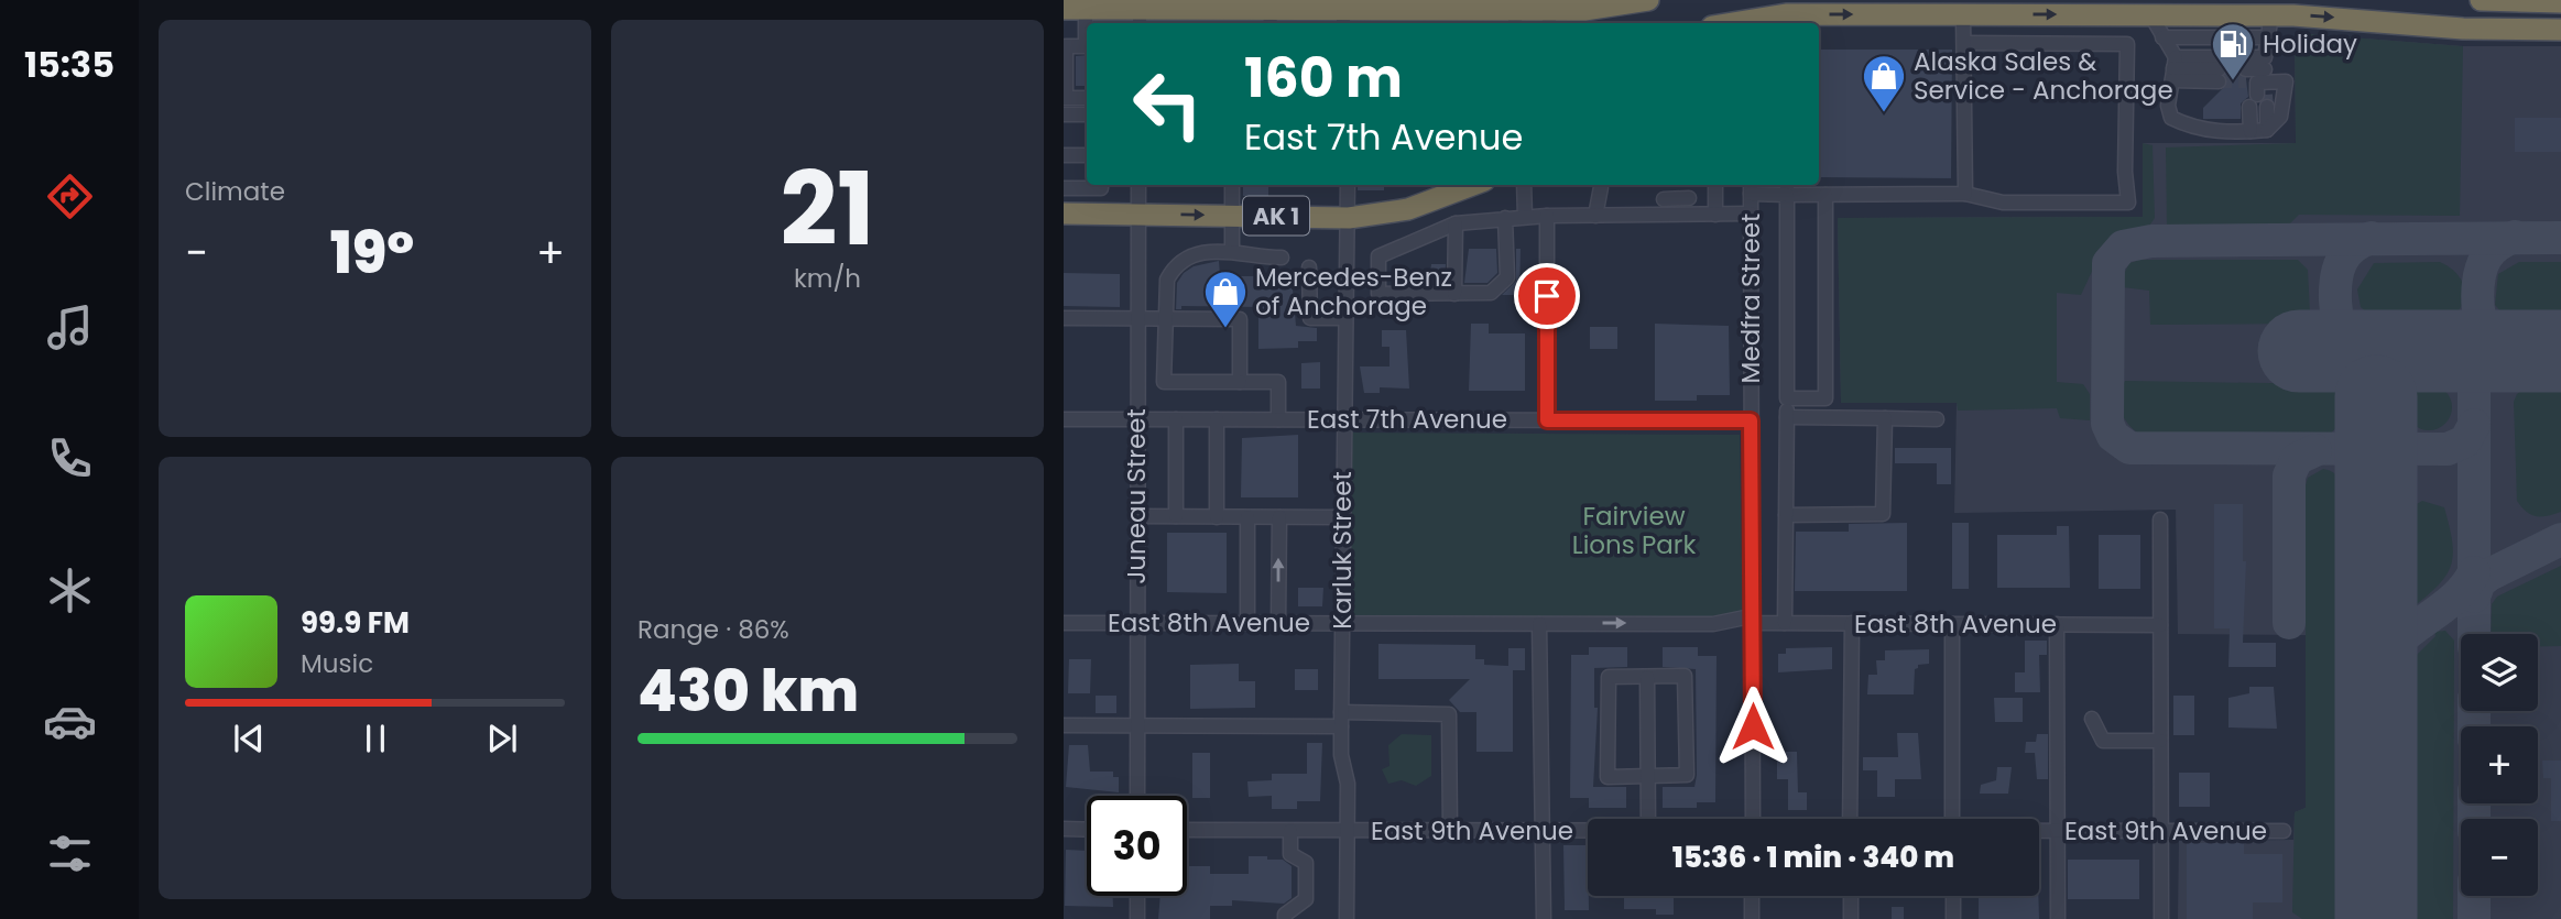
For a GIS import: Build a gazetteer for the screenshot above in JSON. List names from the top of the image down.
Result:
{
  "streets": {
    "highway": ["AK 1"],
    "street": [
      "Medfra Street",
      "East 7th Avenue",
      "Juneau Street",
      "Karluk Street",
      "East 8th Avenue",
      "East 9th Avenue"
    ]
  },
  "crossings": [
    ["AK 1", "Juneau Street"],
    ["AK 1", "Karluk Street"],
    ["Medfra Street", "East 7th Avenue"],
    ["Medfra Street", "East 8th Avenue"],
    ["East 7th Avenue", "Juneau Street"],
    ["East 7th Avenue", "Karluk Street"],
    ["Juneau Street", "East 8th Avenue"],
    ["Karluk Street", "East 8th Avenue"],
    ["Karluk Street", "East 9th Avenue"]
  ],
  "parks": ["Fairview Lions Park"],
  "places": {
    "fuel station": ["Holiday"],
    "shop": ["Alaska Sales & Service - Anchorage", "Mercedes-Benz of Anchorage"]
  },
  "page": {
    "tabs": "15:35",
    "tile": [
      "Climate",
      ["21", "km/h"],
      ["Range · 86%", "430 km"]
    ],
    "turn": ["160 m", "East 7th Avenue"],
    "heat": ["−", "19°", "+"],
    "song": ["99.9 FM", "Music"],
    "map_buttons": ["+", "−"],
    "limit": "30",
    "trip": "15:36 · 1 min · 340 m"
  }
}
